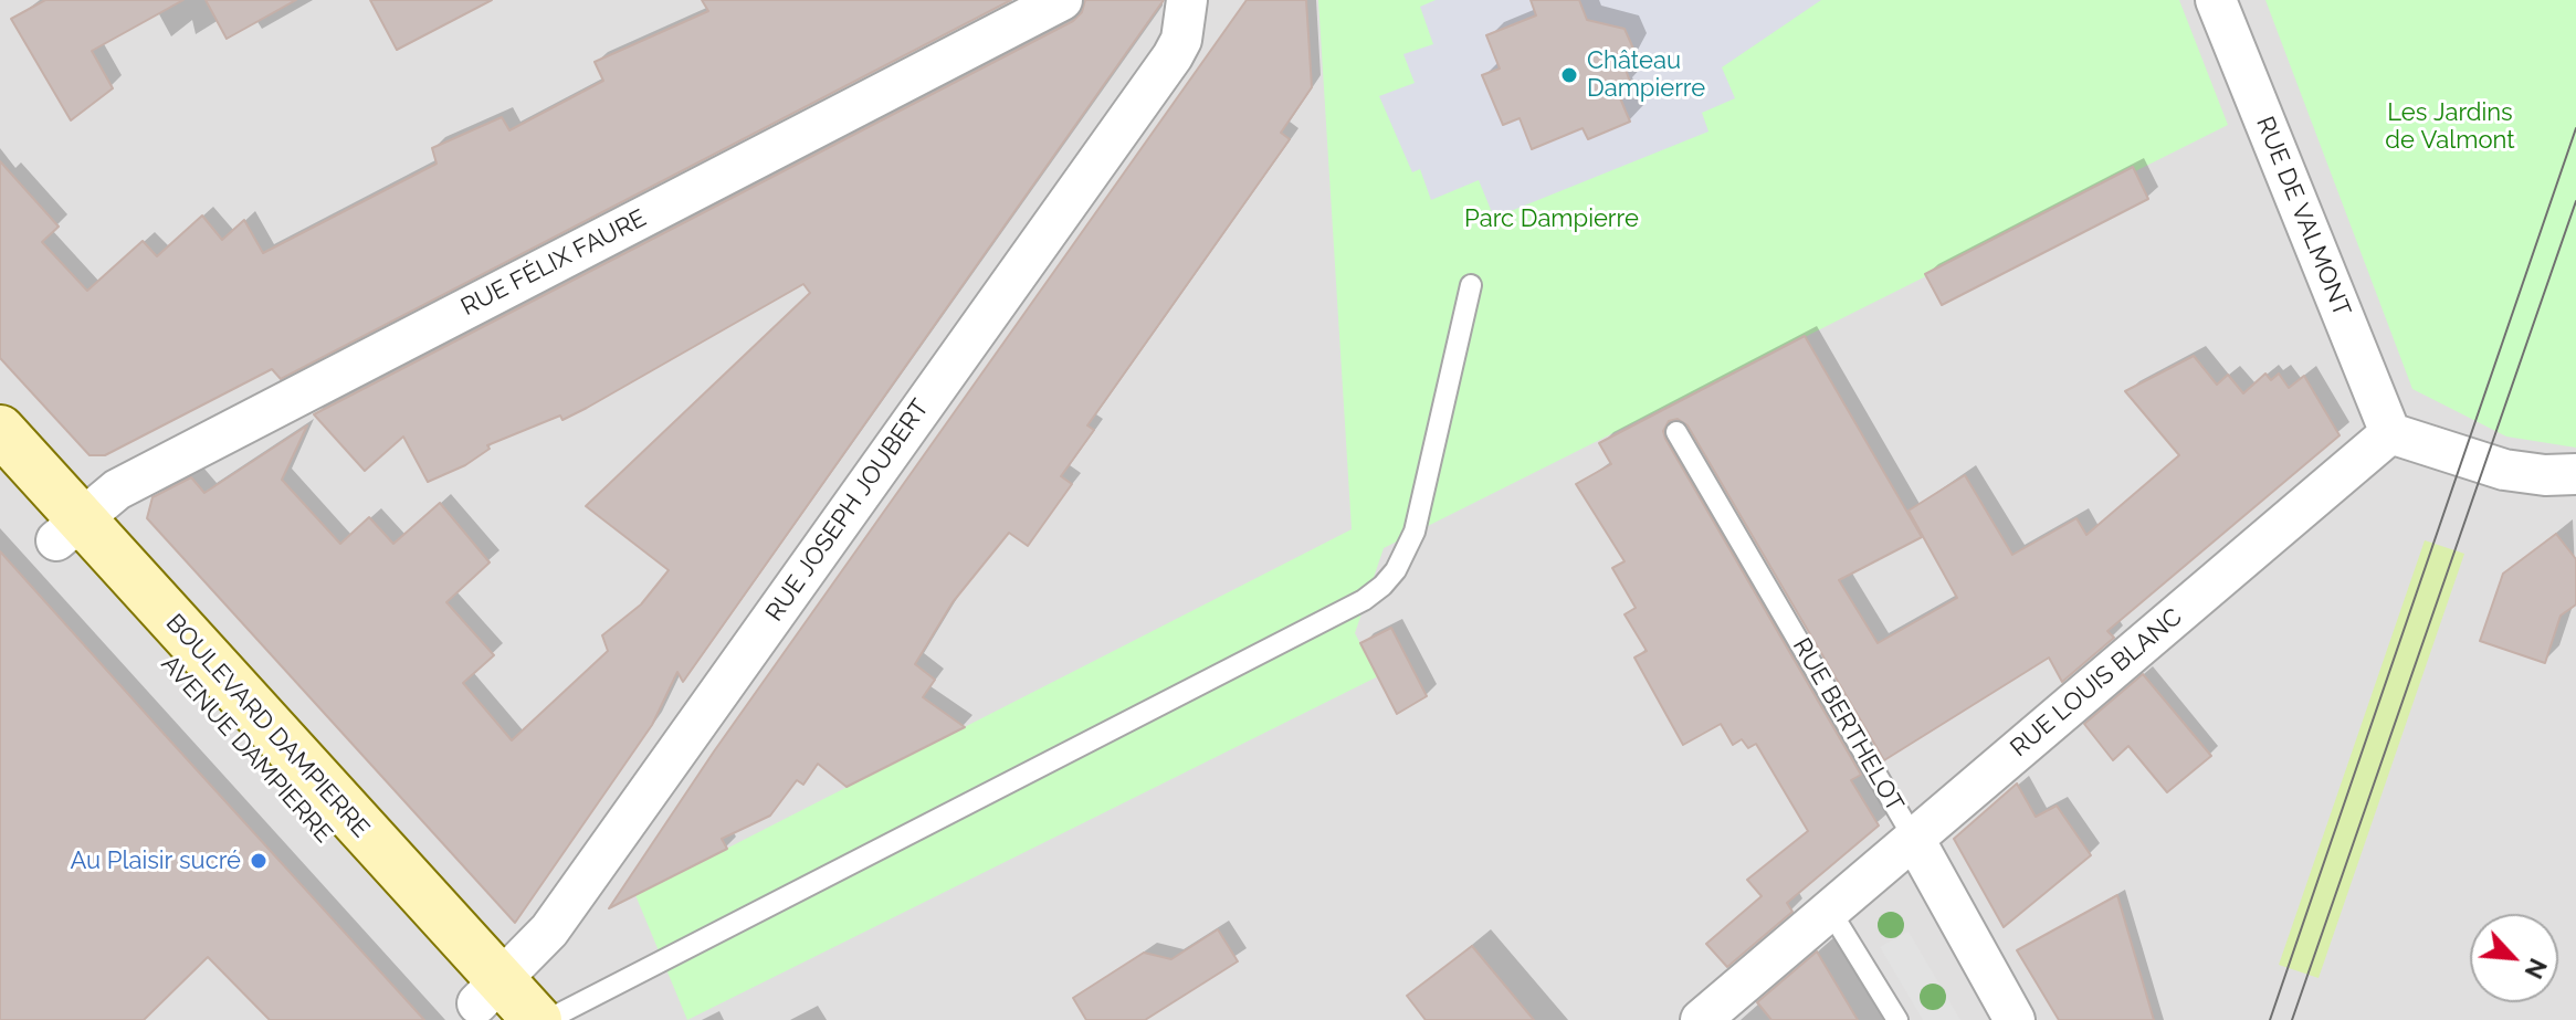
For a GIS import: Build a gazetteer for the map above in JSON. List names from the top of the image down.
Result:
{
  "streets": {
    "main road": ["BOULEVARD DAMPIERRE"],
    "street": [
      "RUE DE VALMONT",
      "RUE FÉLIX FAURE",
      "RUE JOSEPH JOUBERT",
      "RUE LOUIS BLANC",
      "RUE BERTHELOT"
    ]
  },
  "crossings": [
    ["RUE DE VALMONT", "RUE LOUIS BLANC"],
    ["RUE FÉLIX FAURE", "BOULEVARD DAMPIERRE"],
    ["RUE JOSEPH JOUBERT", "BOULEVARD DAMPIERRE"],
    ["RUE LOUIS BLANC", "RUE BERTHELOT"]
  ],
  "parks": ["Les Jardins de Valmont", "Parc Dampierre"],
  "places": ["Château Dampierre", "Au Plaisir sucré"],
  "north": "bottom right"
}
